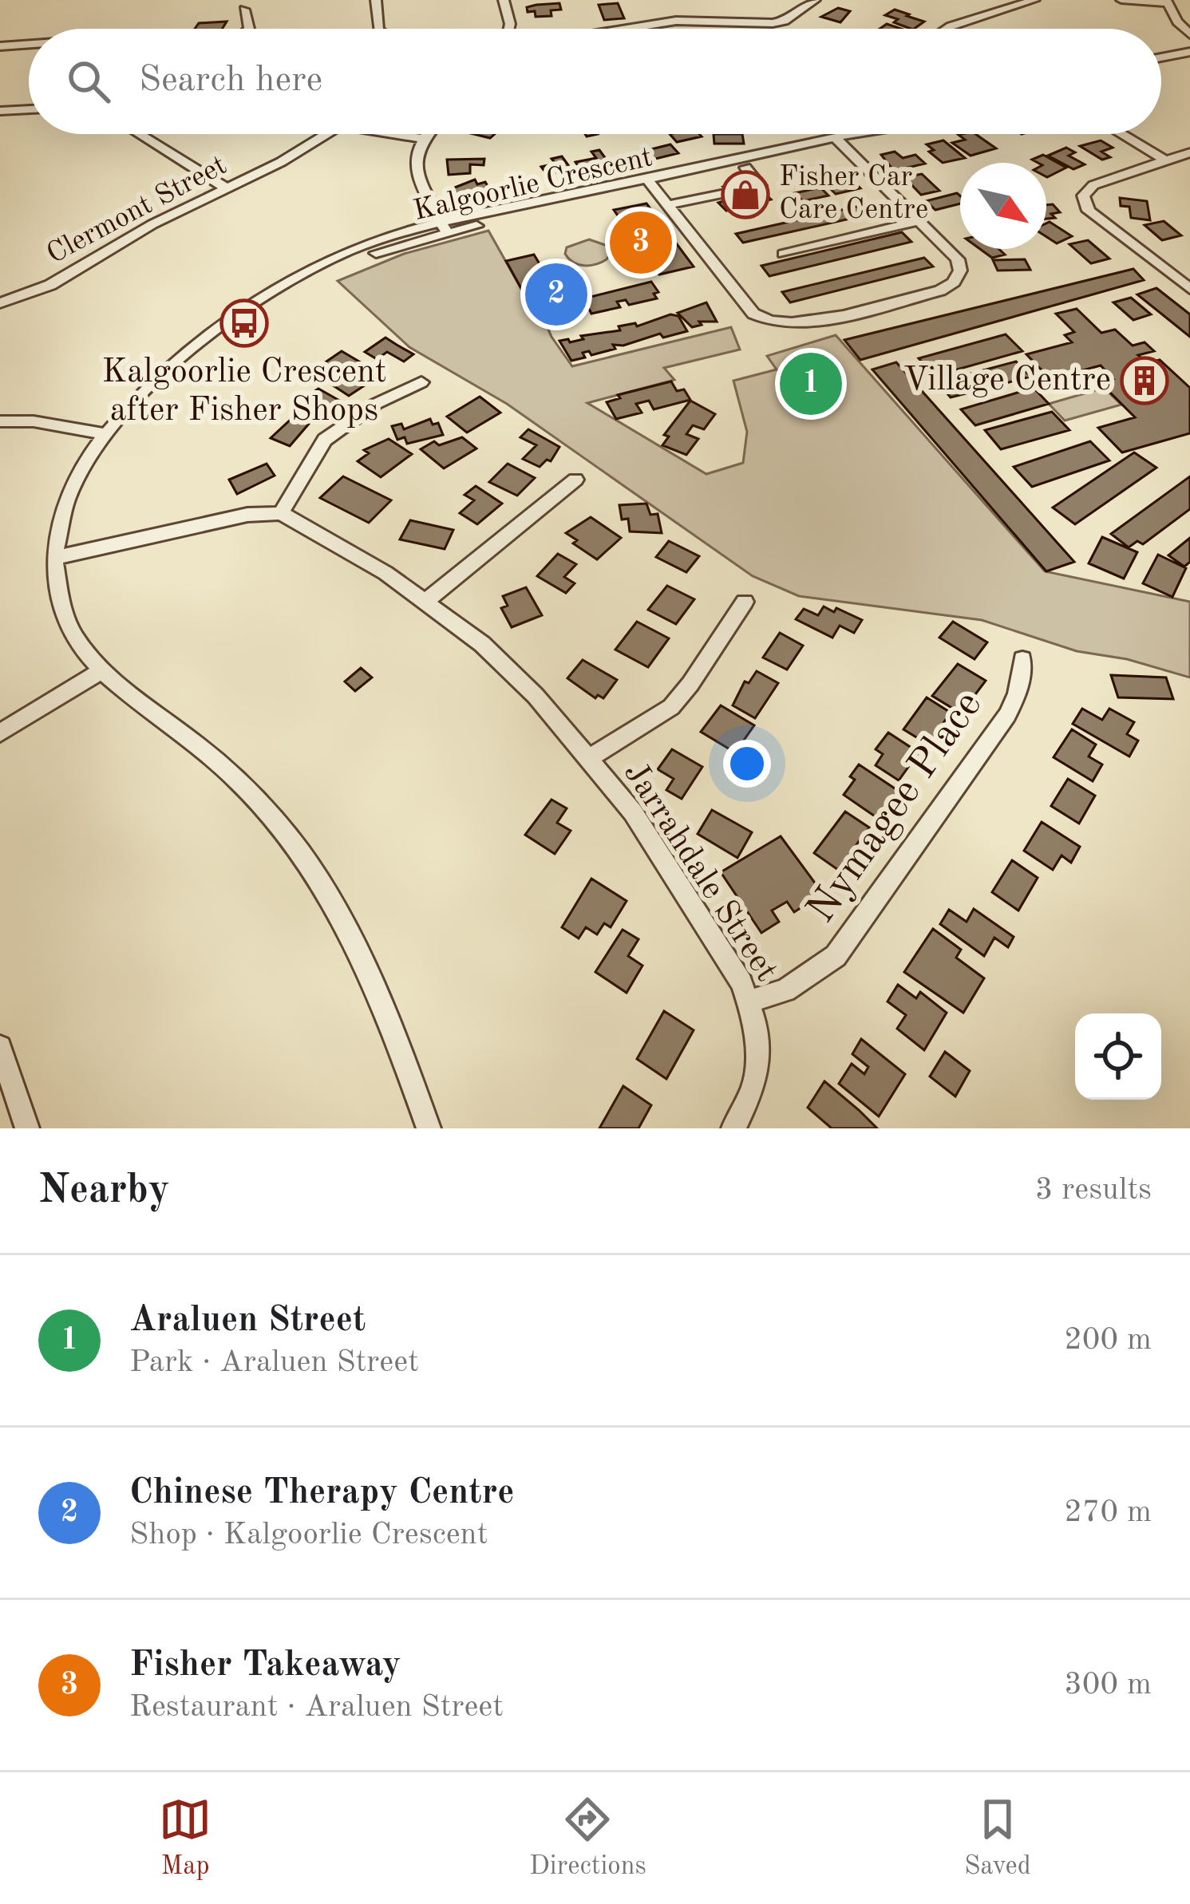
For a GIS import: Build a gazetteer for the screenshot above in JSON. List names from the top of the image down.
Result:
{
  "streets": {
    "street": [
      "Kalgoorlie Crescent",
      "Clermont Street",
      "Nymagee Place",
      "Jarrahdale Street"
    ]
  },
  "crossings": [
    ["Nymagee Place", "Jarrahdale Street"]
  ],
  "places": {
    "shop": ["Fisher Car Care Centre"],
    "bus stop": ["Kalgoorlie Crescent after Fisher Shops"],
    "building": ["Village Centre"]
  },
  "north": "bottom right",
  "page": {
    "search": "Search here",
    "pins": ["3", "2", "1"],
    "heading": ["Nearby", "3 results"],
    "list": [
      {
        "mark": "1",
        "name": "Araluen Street",
        "note": "Park · Araluen Street",
        "value": "200 m"
      },
      {
        "mark": "2",
        "name": "Chinese Therapy Centre",
        "note": "Shop · Kalgoorlie Crescent",
        "value": "270 m"
      },
      {
        "mark": "3",
        "name": "Fisher Takeaway",
        "note": "Restaurant · Araluen Street",
        "value": "300 m"
      }
    ],
    "nav": ["Map", "Directions", "Saved"]
  }
}
